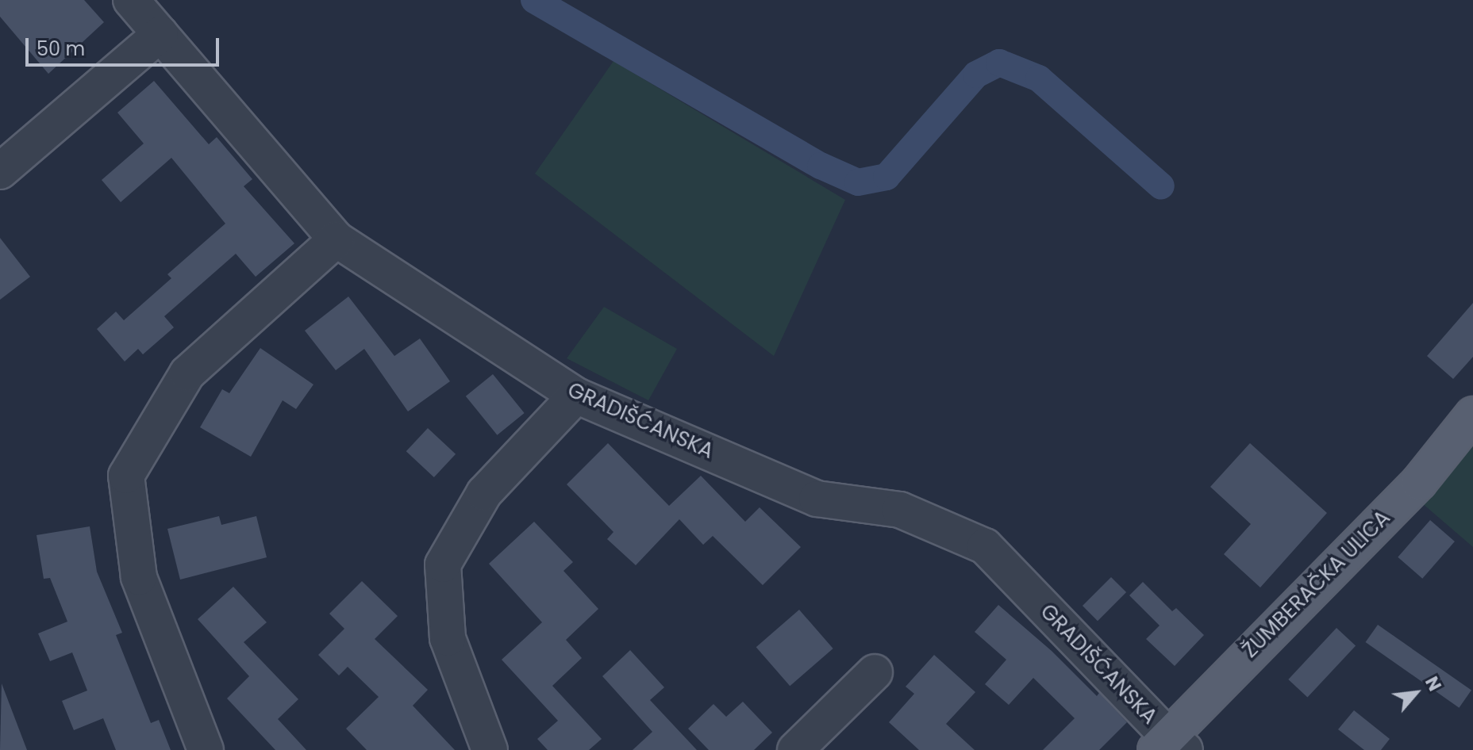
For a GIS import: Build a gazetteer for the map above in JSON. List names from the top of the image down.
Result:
{
  "streets": {
    "main road": ["ŽUMBERAČKA ULICA"],
    "street": ["GRADIŠĆANSKA"]
  },
  "crossings": [
    ["GRADIŠĆANSKA", "ŽUMBERAČKA ULICA"]
  ],
  "scale_bar": "50 m",
  "north": "top right"
}
